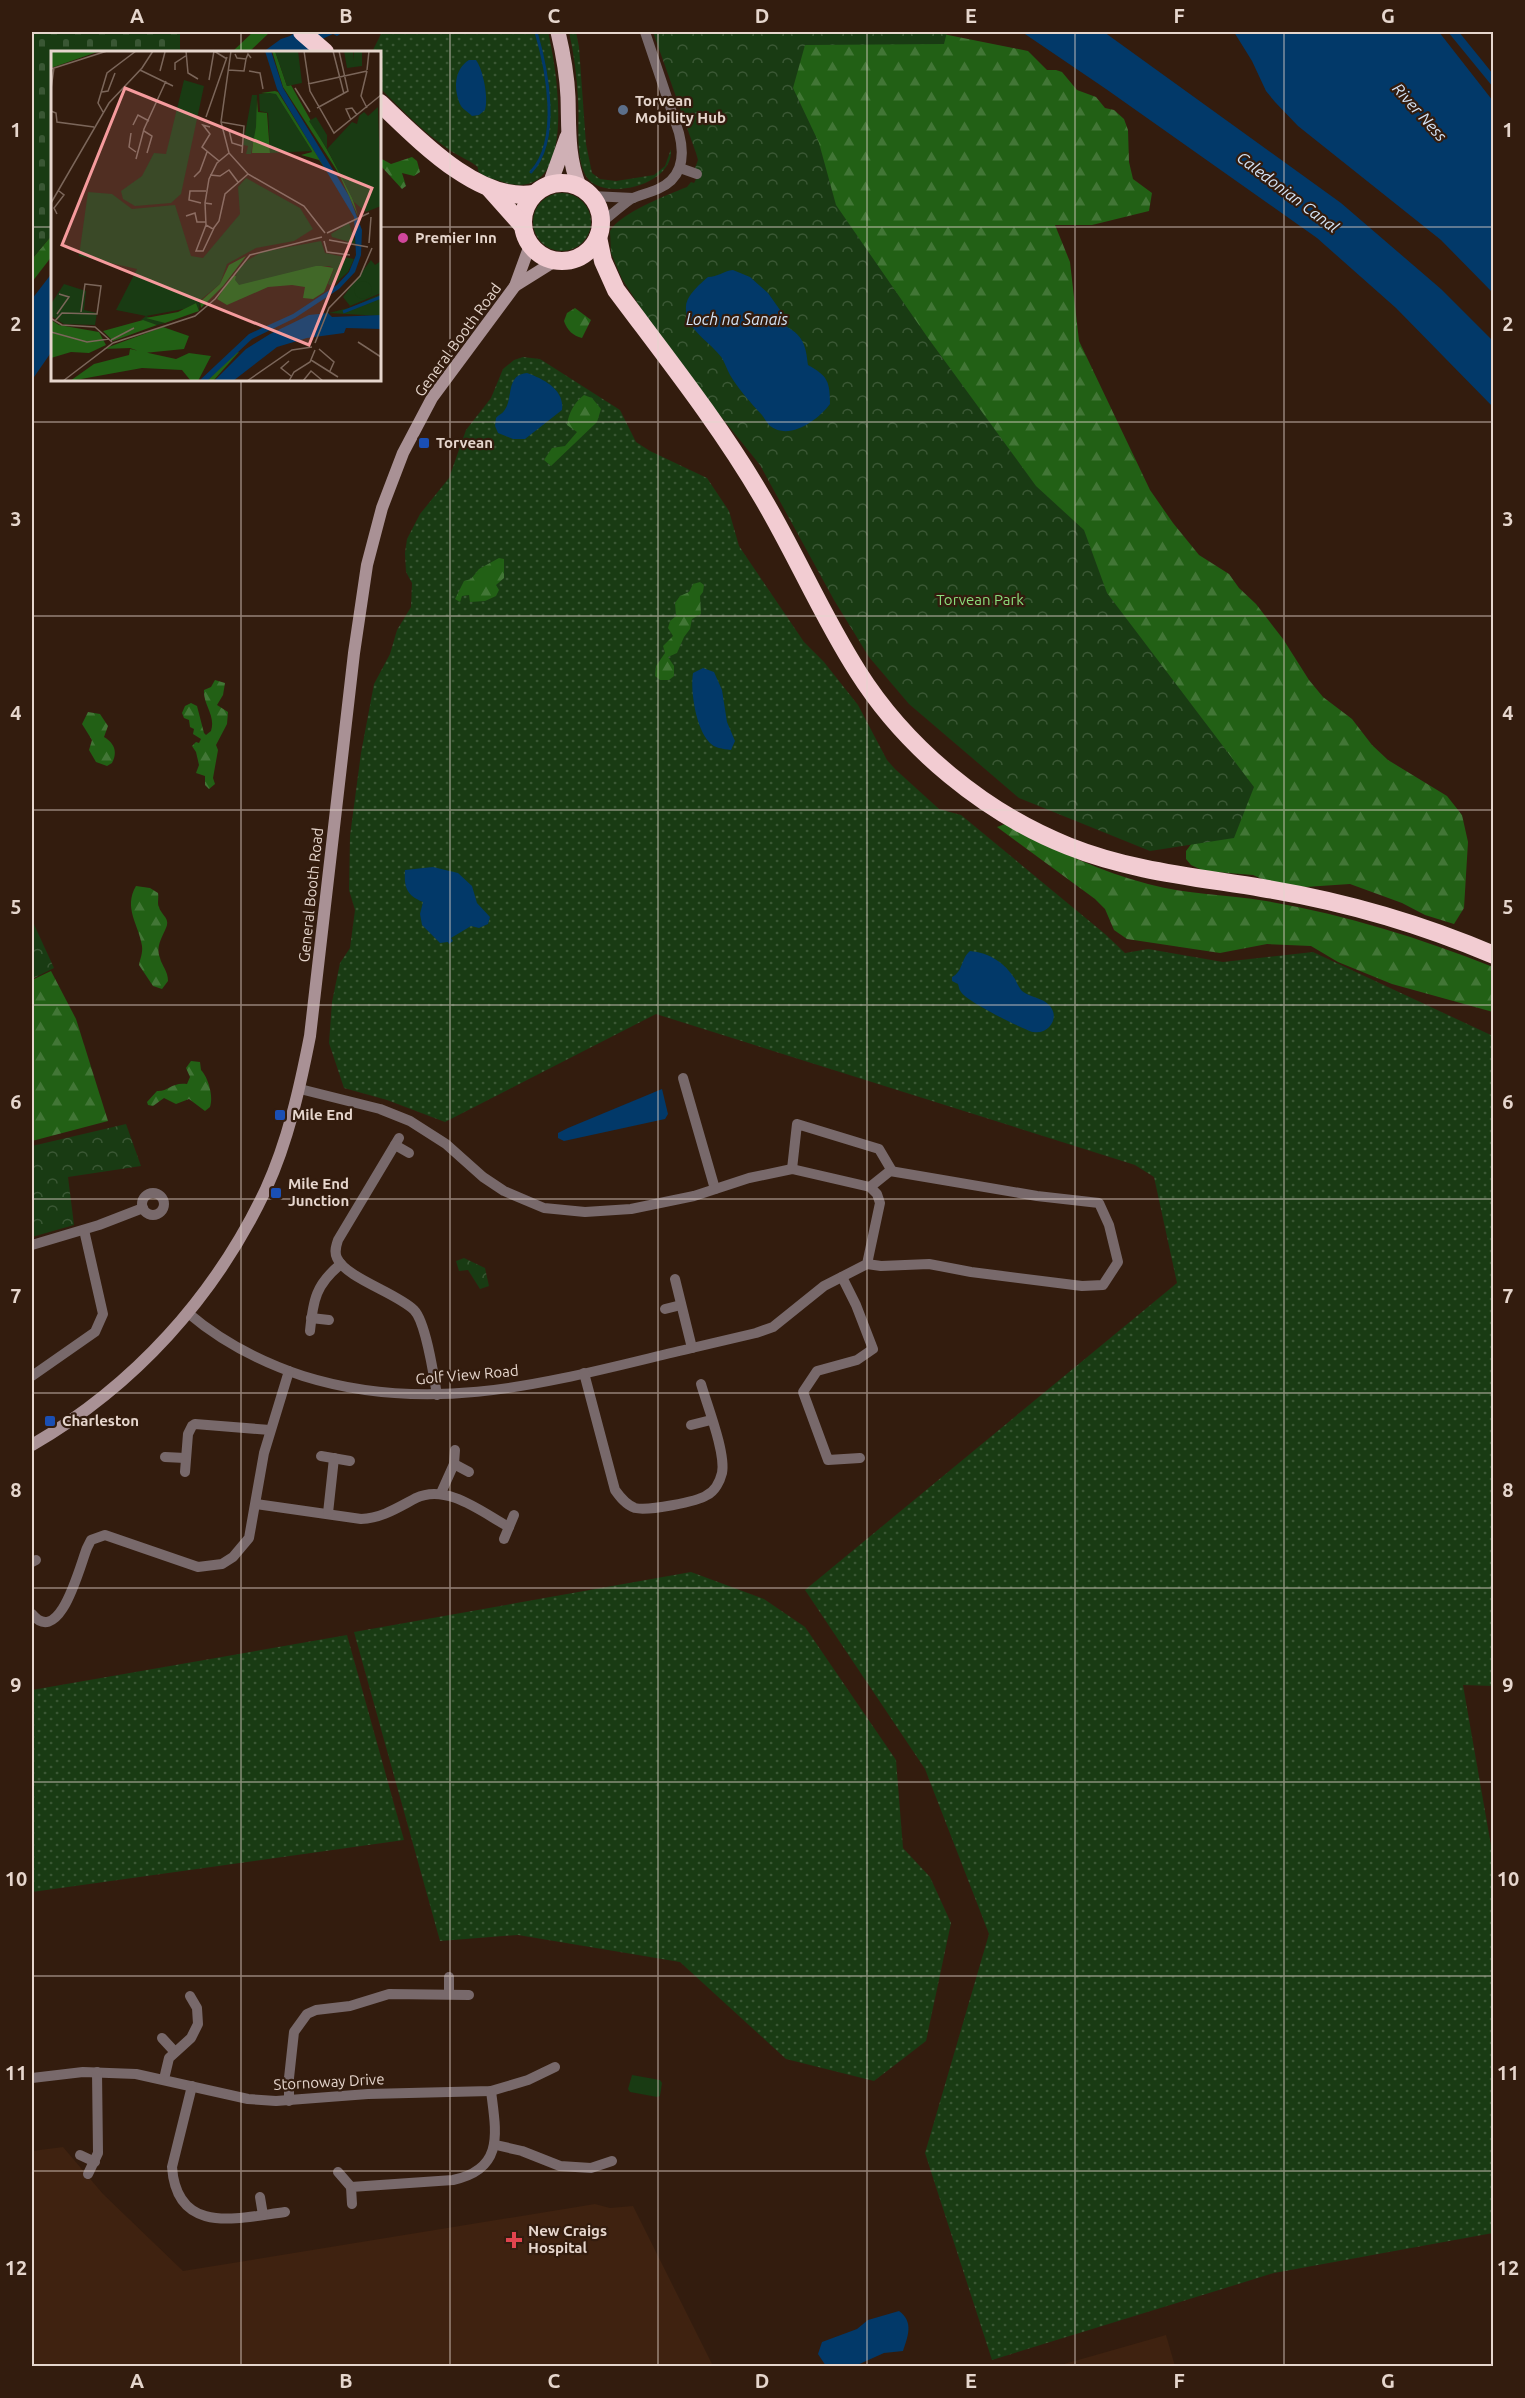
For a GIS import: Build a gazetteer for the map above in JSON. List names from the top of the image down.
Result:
{
  "streets": {
    "street": ["General Booth Road", "Golf View Road", "Stornoway Drive"]
  },
  "crossings": [
    ["General Booth Road", "Golf View Road"]
  ],
  "water": ["River Ness", "Caledonian Canal", "Loch na Sanais"],
  "parks": ["Torvean Park"],
  "places": {
    "other": ["Torvean Mobility Hub", "Premier Inn"],
    "transit": [
      "Torvean",
      "Mile End",
      "Mile End Junction",
      "Charleston"
    ],
    "health": ["New Craigs Hospital"]
  },
  "grid": {
    "columns": [
      "A",
      "B",
      "C",
      "D",
      "E",
      "F",
      "G"
    ],
    "rows": [
      "1",
      "2",
      "3",
      "4",
      "5",
      "6",
      "7",
      "8",
      "9",
      "10",
      "11",
      "12"
    ]
  }
}
